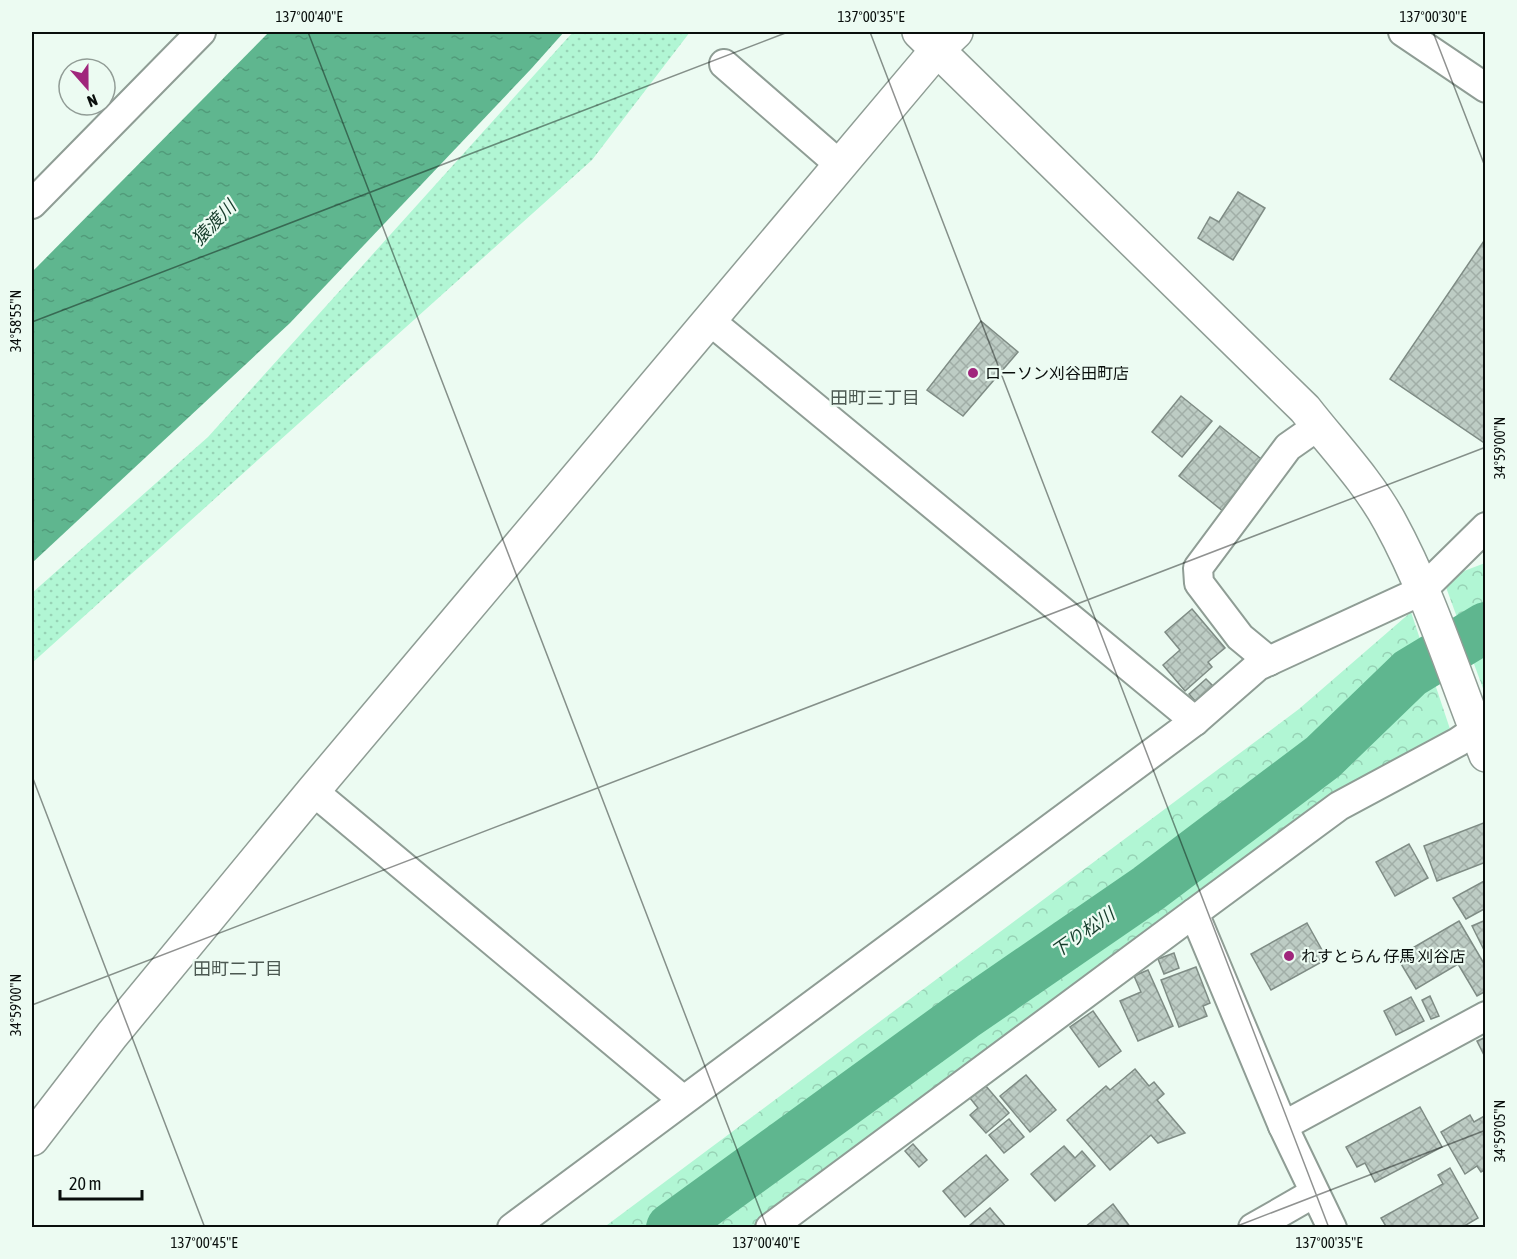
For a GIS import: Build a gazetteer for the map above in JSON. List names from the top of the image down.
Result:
{
  "districts": ["田町三丁目", "田町二丁目"],
  "water": ["猿渡川", "下り松川"],
  "places": ["ローソン刈谷田町店", "れすとらん 仔馬 刈谷店"],
  "scale_bar": "20 m",
  "north": "bottom",
  "coordinates": [
    "137°00'40\"E",
    "137°00'35\"E",
    "137°00'30\"E",
    "34°58'55\"N",
    "34°59'00\"N",
    "34°59'05\"N",
    "137°00'45\"E"
  ]
}
